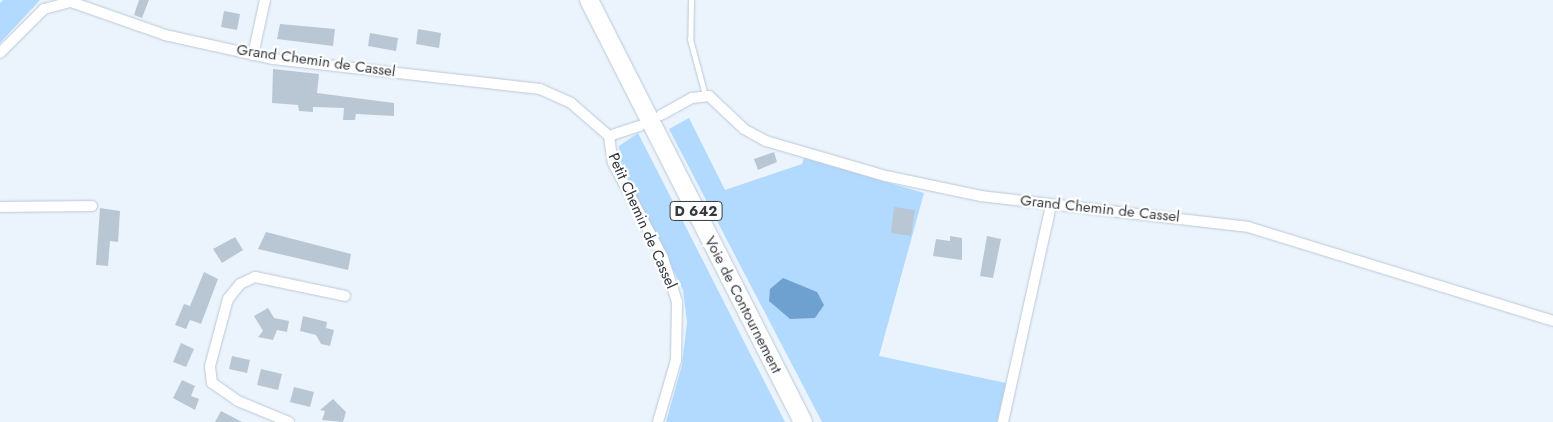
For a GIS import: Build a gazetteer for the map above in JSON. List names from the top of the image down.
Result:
{
  "streets": {
    "highway": ["D 642", "Voie de Contournement"],
    "street": ["Grand Chemin de Cassel", "Petit Chemin de Cassel"]
  },
  "crossings": [
    ["Grand Chemin de Cassel", "Petit Chemin de Cassel"]
  ]
}
